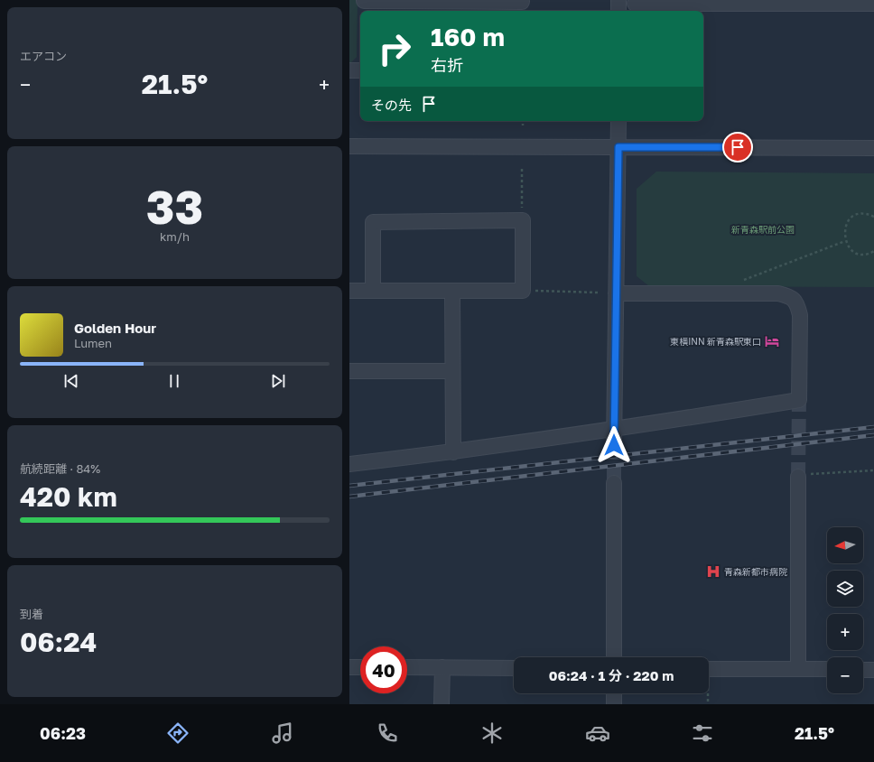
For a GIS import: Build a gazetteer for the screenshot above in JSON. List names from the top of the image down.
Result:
{
  "parks": ["新青森駅前公園"],
  "places": {
    "hotel": ["東横INN 新青森駅東口"],
    "hospital": ["青森新都市病院"]
  },
  "north": "left",
  "page": {
    "tile": [
      "エアコン",
      ["33", "km/h"],
      ["航続距離 · 84%", "420 km"],
      ["到着", "06:24"]
    ],
    "turn": ["160 m", "右折"],
    "heat": ["−", "21.5°", "+"],
    "then": "その先",
    "song": ["Golden Hour", "Lumen"],
    "map_buttons": ["+", "−"],
    "limit": "40",
    "trip": "06:24 · 1 分 · 220 m",
    "tabs": ["06:23", "21.5°"]
  }
}
